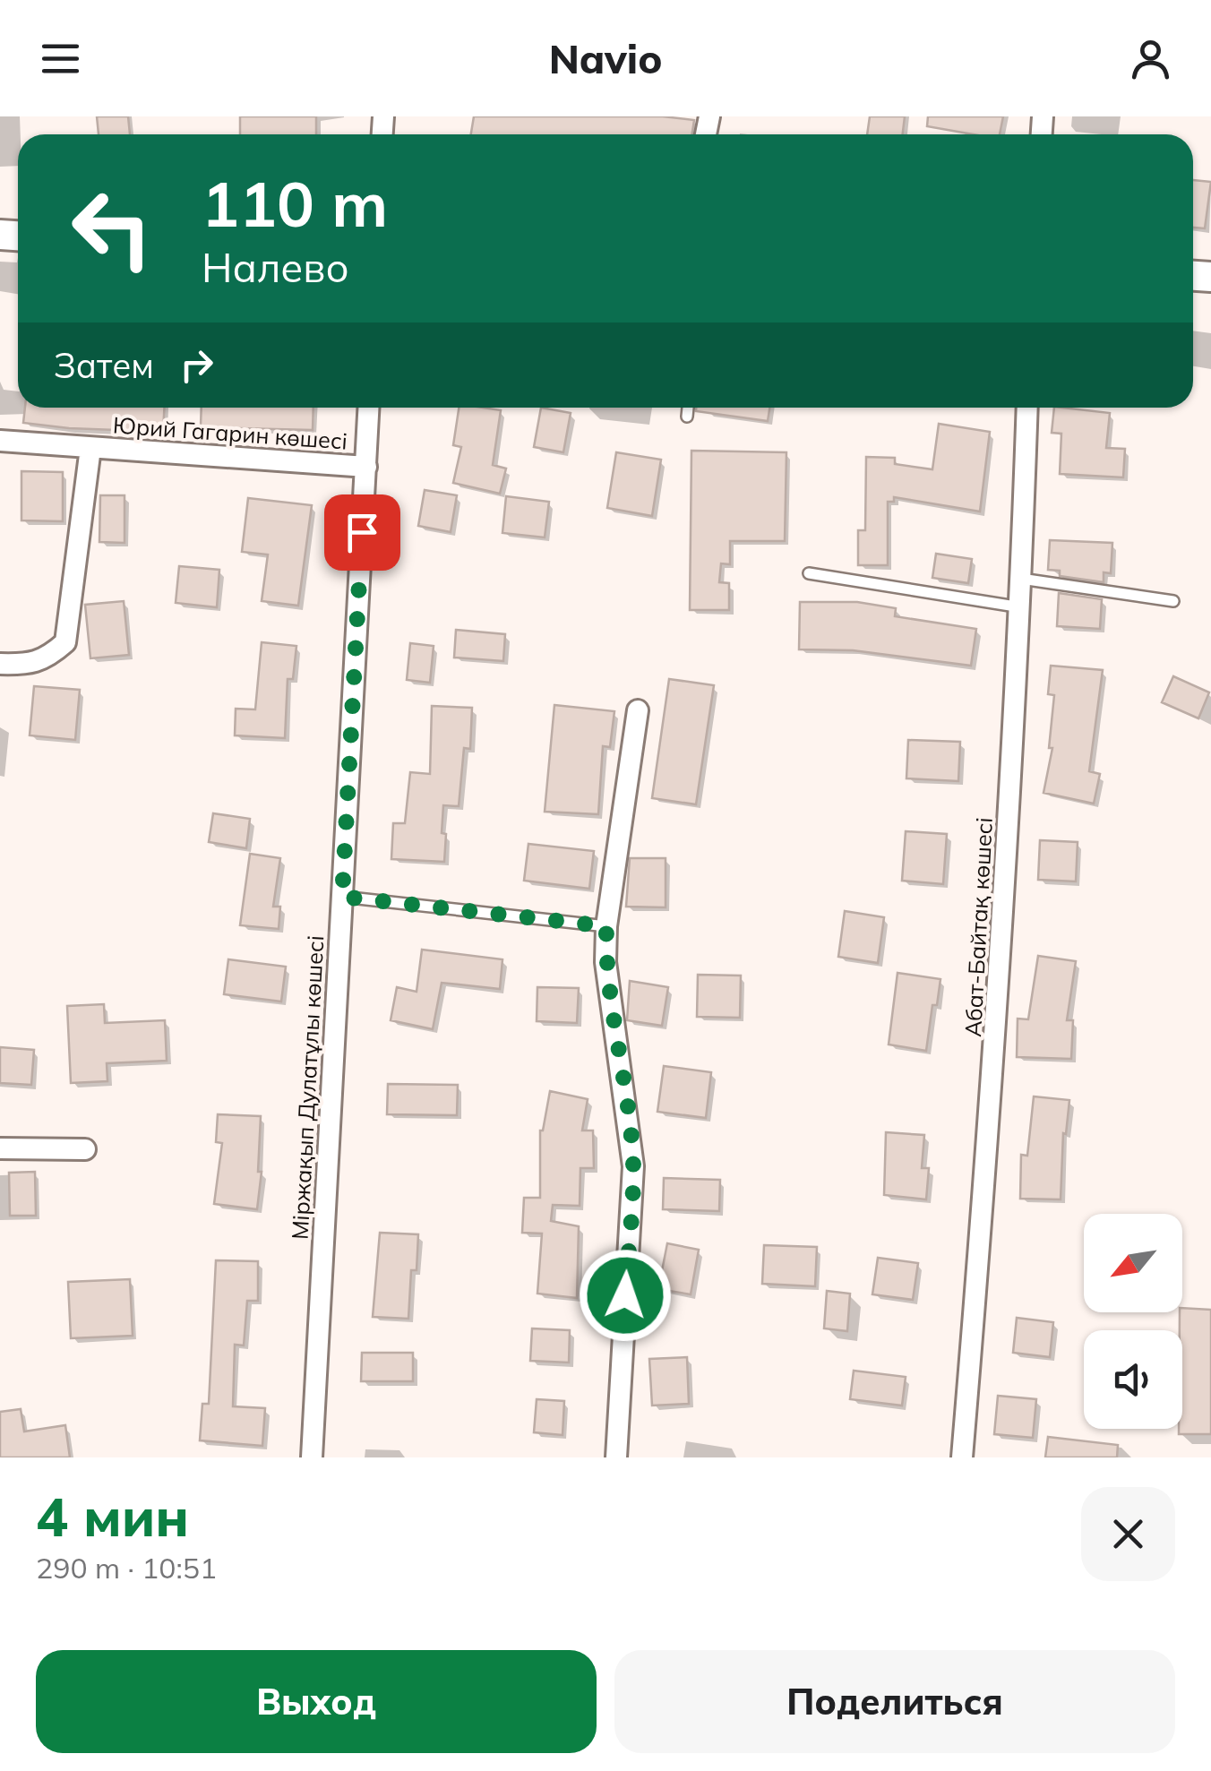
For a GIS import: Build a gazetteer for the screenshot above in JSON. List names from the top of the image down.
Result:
{
  "streets": {
    "street": ["Юрий Гагарин көшесі", "Абат-Байтақ көшесі", "Міржақып Дулатұлы көшесі"]
  },
  "crossings": [
    ["Юрий Гагарин көшесі", "Міржақып Дулатұлы көшесі"]
  ],
  "north": "bottom left",
  "page": {
    "header": "Navio",
    "turn": ["110 m", "Налево"],
    "then": "Затем",
    "heading": ["4 мин", "290 m · 10:51"],
    "buttons": ["Выход", "Поделиться"]
  }
}
